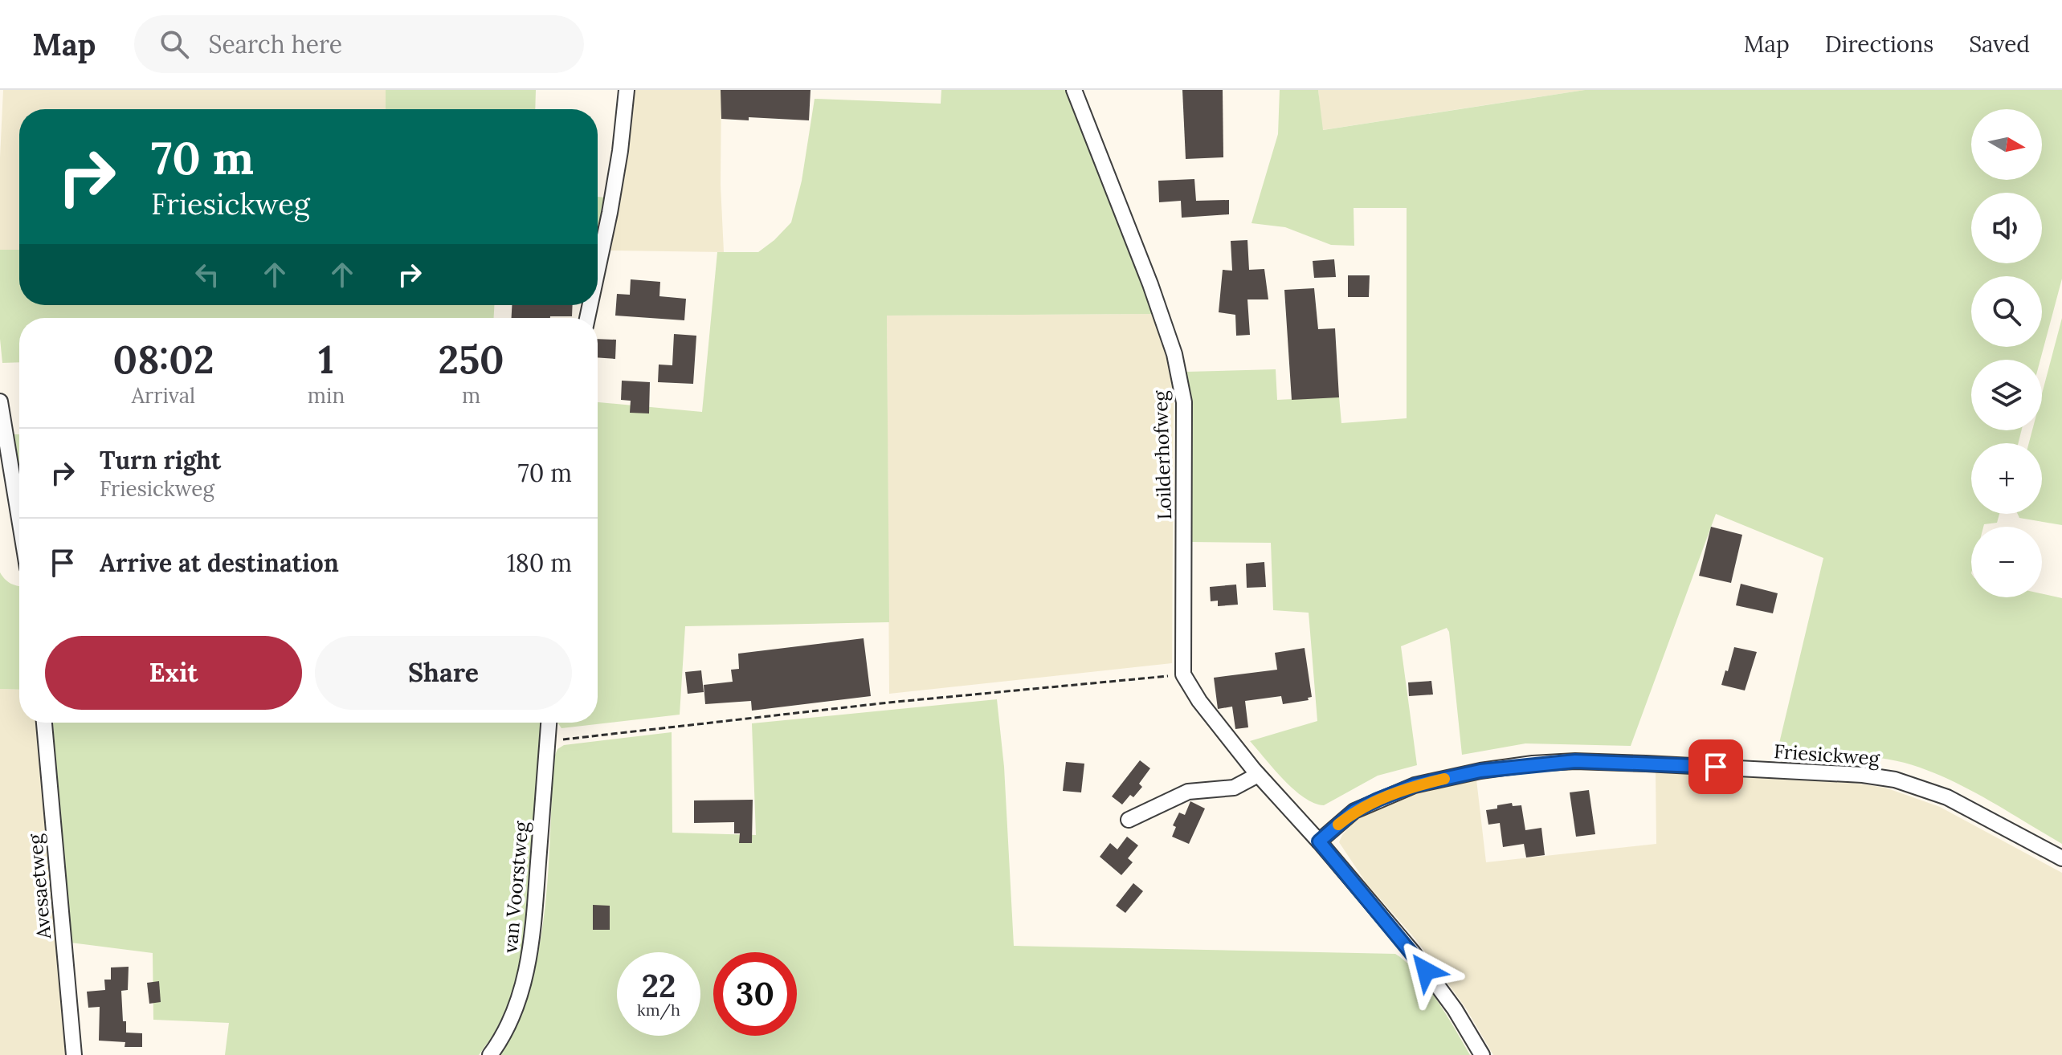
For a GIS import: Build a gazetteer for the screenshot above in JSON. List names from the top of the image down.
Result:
{
  "streets": {
    "street": [
      "Loilderhofweg",
      "Friesickweg",
      "Avesaetweg",
      "van Voorstweg"
    ]
  },
  "north": "right",
  "page": {
    "header": "Map",
    "search": "Search here",
    "nav": ["Map", "Directions", "Saved"],
    "map_buttons": ["+", "−"],
    "turn": ["70 m", "Friesickweg"],
    "eta": [
      "08:02",
      "Arrival",
      "1",
      "min",
      "250",
      "m"
    ],
    "list": [
      {
        "name": "Turn right",
        "note": "Friesickweg",
        "value": "70 m"
      },
      {
        "name": "Arrive at destination",
        "value": "180 m"
      }
    ],
    "buttons": ["Exit", "Share"],
    "speed": "22 km/h",
    "limit": "30"
  }
}
